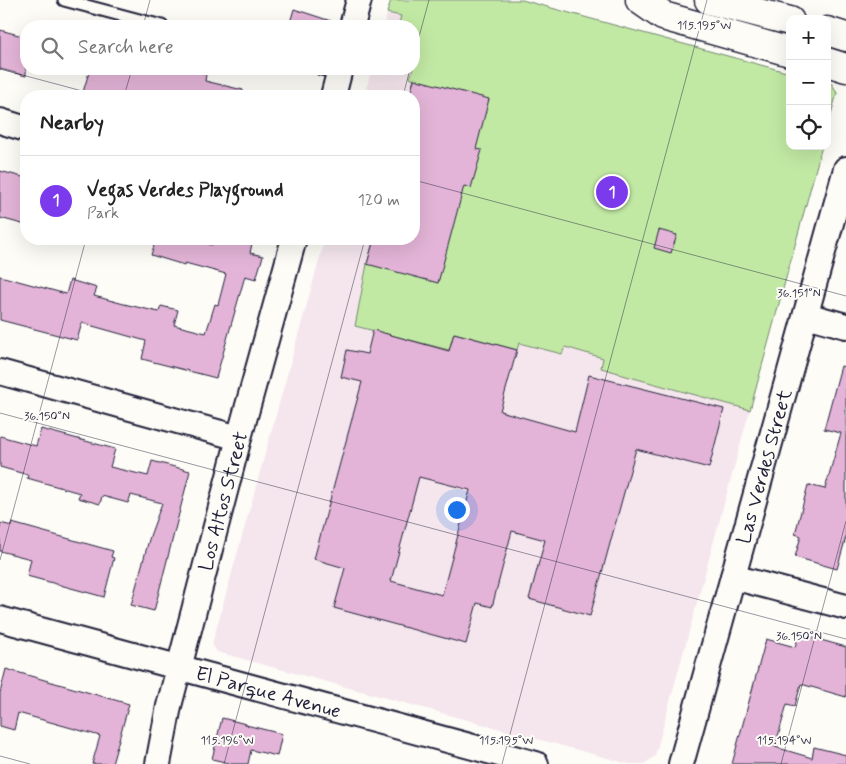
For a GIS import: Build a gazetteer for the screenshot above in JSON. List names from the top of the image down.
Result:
{
  "streets": {
    "street": ["Las Verdes Street", "Los Altos Street", "El Parque Avenue"]
  },
  "crossings": [
    ["Los Altos Street", "El Parque Avenue"]
  ],
  "page": {
    "map_buttons": ["+", "−"],
    "search": "Search here",
    "heading": "Nearby",
    "list": [
      {
        "mark": "1",
        "name": "Vegas Verdes Playground",
        "note": "Park",
        "value": "120 m"
      }
    ],
    "pins": "1"
  },
  "coordinates": [
    "115.195°W",
    "36.151°N",
    "36.150°N",
    "115.196°W",
    "115.194°W"
  ]
}
